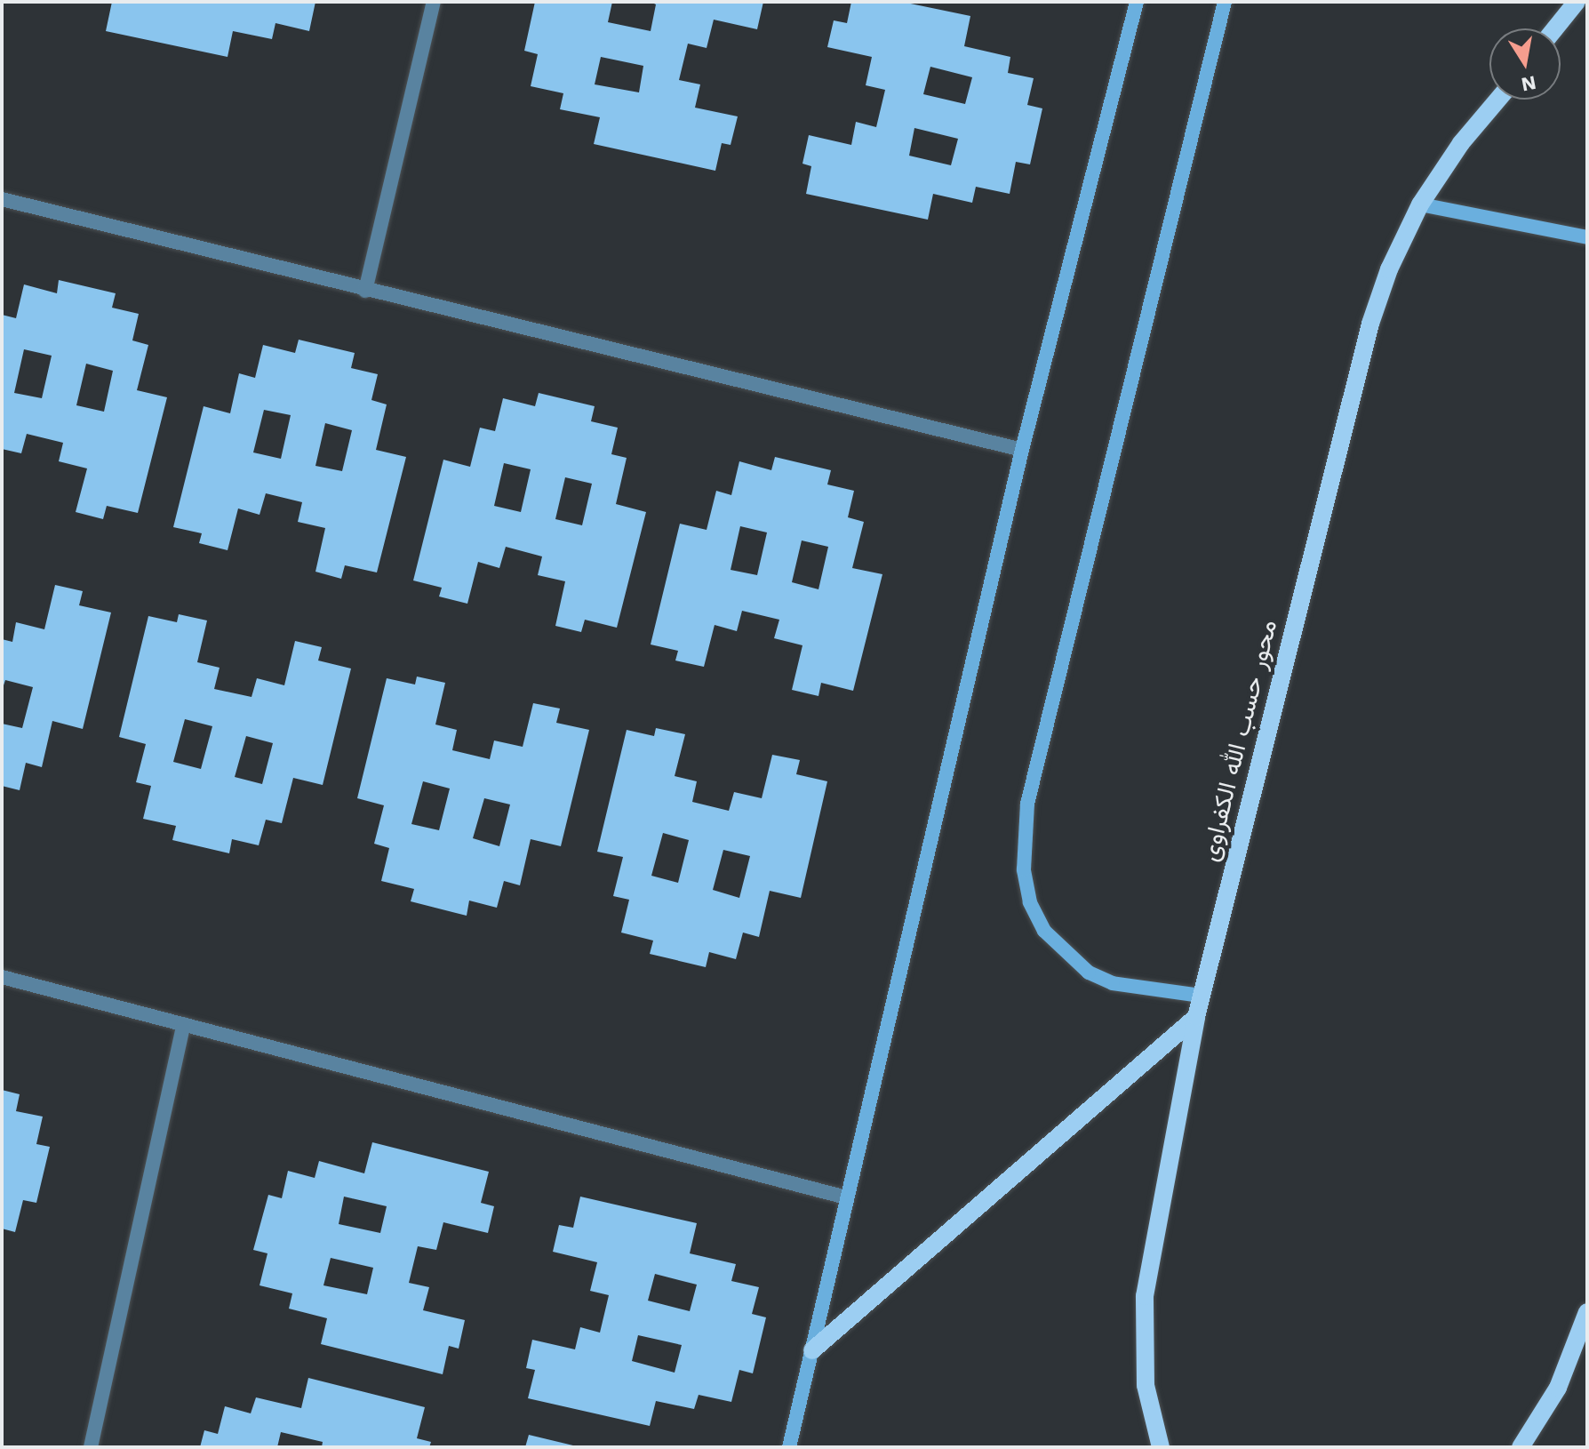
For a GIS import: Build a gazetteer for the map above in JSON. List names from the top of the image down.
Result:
{
  "streets": {
    "main road": ["محور حسب الله الكفراوى"]
  },
  "north": "bottom"
}
